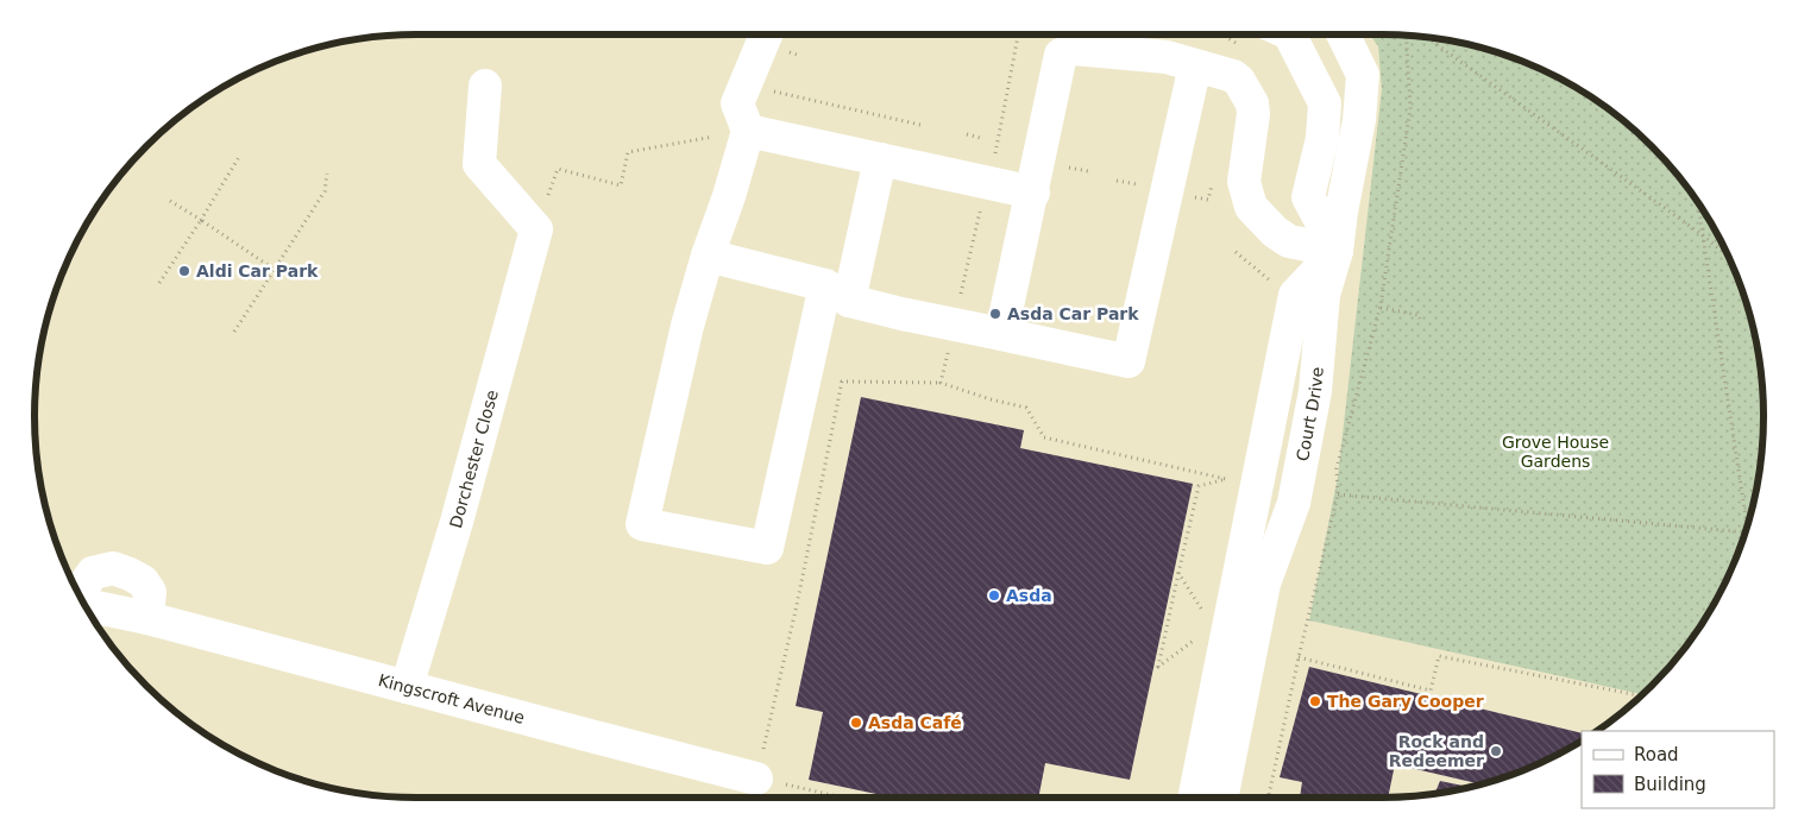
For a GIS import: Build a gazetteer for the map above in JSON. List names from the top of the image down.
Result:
{
  "streets": {
    "street": ["Court Drive", "Dorchester Close", "Kingscroft Avenue"]
  },
  "crossings": [
    ["Dorchester Close", "Kingscroft Avenue"]
  ],
  "parks": ["Grove House Gardens"],
  "places": [
    "Aldi Car Park",
    "Asda Car Park",
    "Asda",
    "The Gary Cooper",
    "Asda Café",
    "Rock and Redeemer"
  ],
  "legend": ["Road", "Building"]
}
